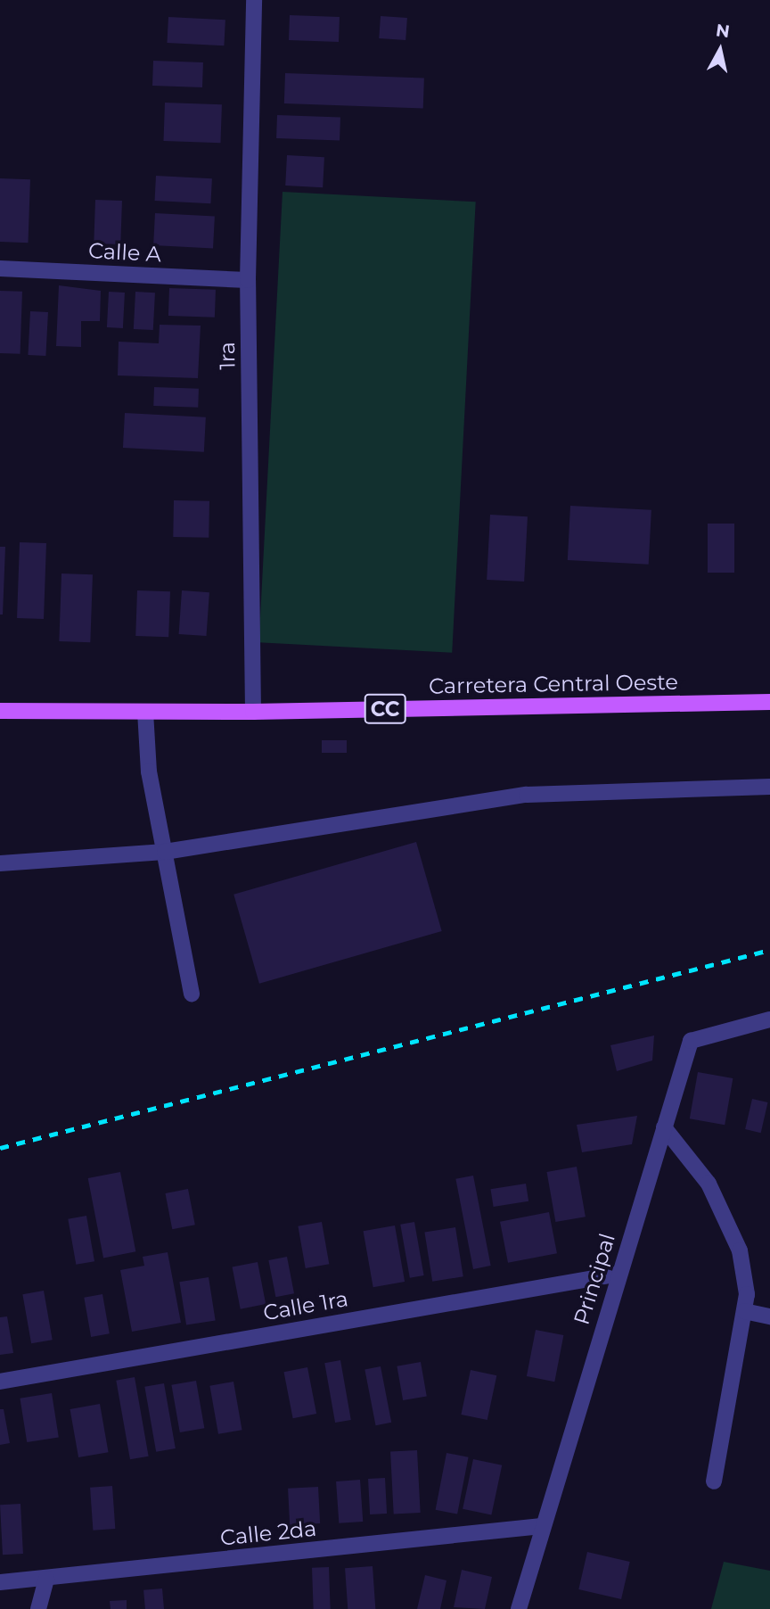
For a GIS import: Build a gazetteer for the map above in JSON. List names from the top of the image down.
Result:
{
  "streets": {
    "main road": ["Carretera Central Oeste", "CC"],
    "street": [
      "Calle A",
      "1ra",
      "Principal",
      "Calle 1ra",
      "Calle 2da"
    ]
  },
  "crossings": [
    ["Calle A", "1ra"],
    ["1ra", "Carretera Central Oeste"],
    ["Principal", "Calle 1ra"],
    ["Principal", "Calle 2da"]
  ],
  "north": "top"
}
